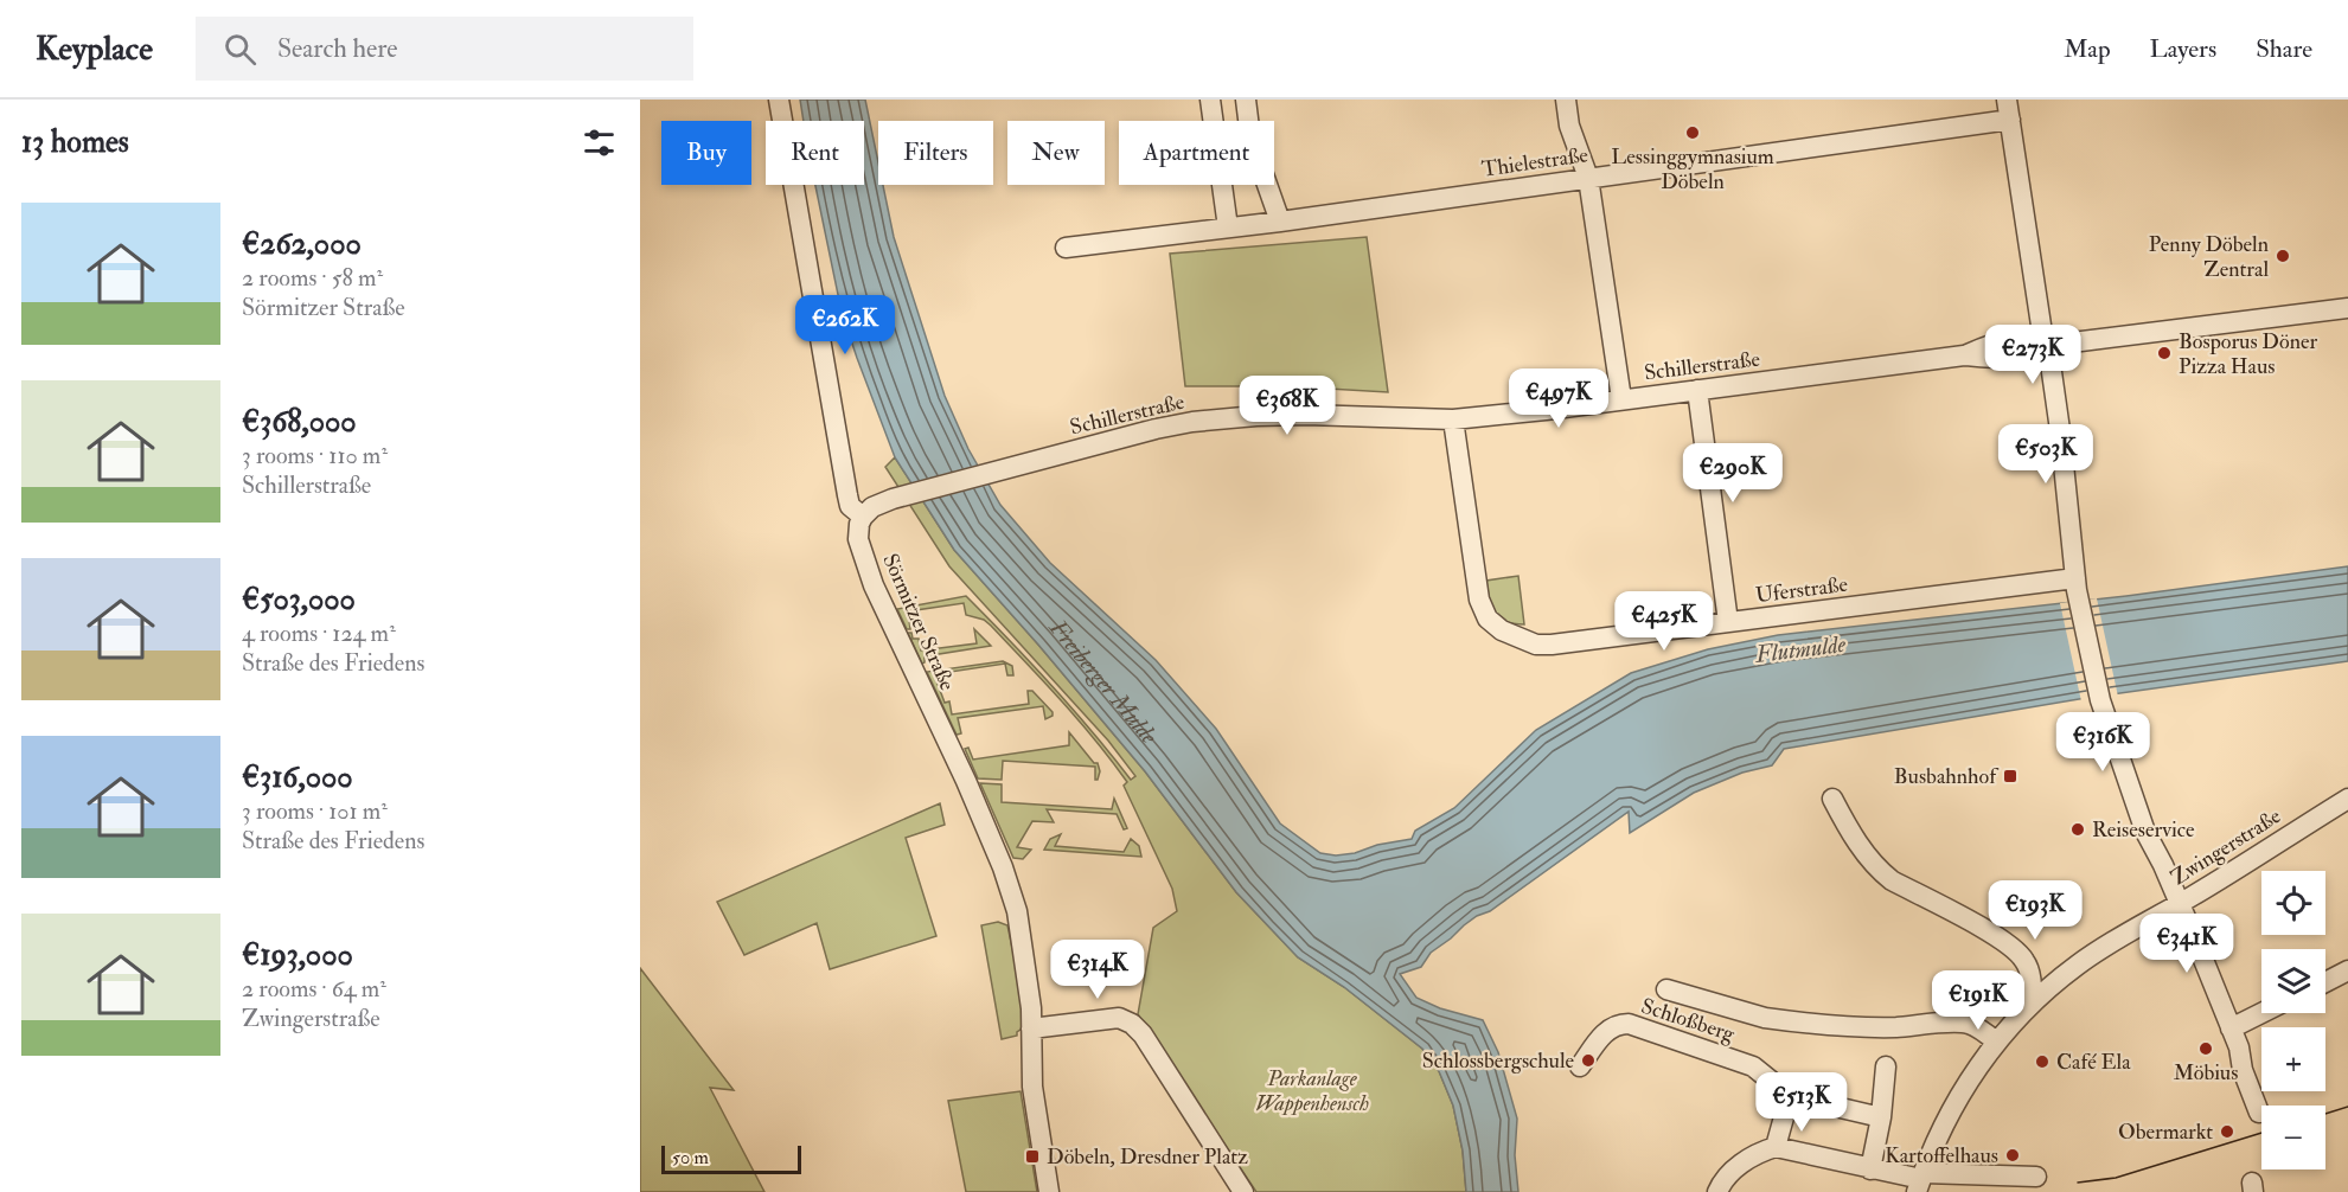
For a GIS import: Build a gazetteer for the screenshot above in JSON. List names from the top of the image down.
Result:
{
  "streets": {
    "street": [
      "Thielestraße",
      "Schillerstraße",
      "Uferstraße",
      "Sörmitzer Straße",
      "Zwingerstraße",
      "Schloßberg"
    ]
  },
  "crossings": [
    ["Schillerstraße", "Uferstraße"],
    ["Schillerstraße", "Sörmitzer Straße"]
  ],
  "water": ["Flutmulde", "Freiberger Mulde"],
  "parks": ["Parkanlage Wappenhensch"],
  "places": {
    "other": [
      "Lessinggymnasium Döbeln",
      "Penny Döbeln Zentral",
      "Bosporus Döner Pizza Haus",
      "Reiseservice",
      "Möbius",
      "Schlossbergschule",
      "Café Ela",
      "Obermarkt",
      "Kartoffelhaus"
    ],
    "transit": ["Busbahnhof", "Döbeln, Dresdner Platz"]
  },
  "scale_bar": "50 m",
  "page": {
    "header": "Keyplace",
    "search": "Search here",
    "nav": ["Map", "Layers", "Share"],
    "heading": "13 homes",
    "chip": [
      "Buy",
      "Rent",
      "Filters",
      "New",
      "Apartment"
    ],
    "list": [
      {
        "name": "€262,000",
        "note": "2 rooms · 58 m² · Sörmitzer Straße"
      },
      {
        "name": "€368,000",
        "note": "3 rooms · 110 m² · Schillerstraße"
      },
      {
        "name": "€503,000",
        "note": "4 rooms · 124 m² · Straße des Friedens"
      },
      {
        "name": "€316,000",
        "note": "3 rooms · 101 m² · Straße des Friedens"
      },
      {
        "name": "€193,000",
        "note": "2 rooms · 64 m² · Zwingerstraße"
      }
    ],
    "price": [
      "€262K",
      "€273K",
      "€497K",
      "€368K",
      "€503K",
      "€290K",
      "€425K",
      "€316K",
      "€193K",
      "€341K",
      "€314K",
      "€191K",
      "€513K"
    ],
    "map_buttons": ["+", "−"],
    "scale": "50 m"
  }
}
